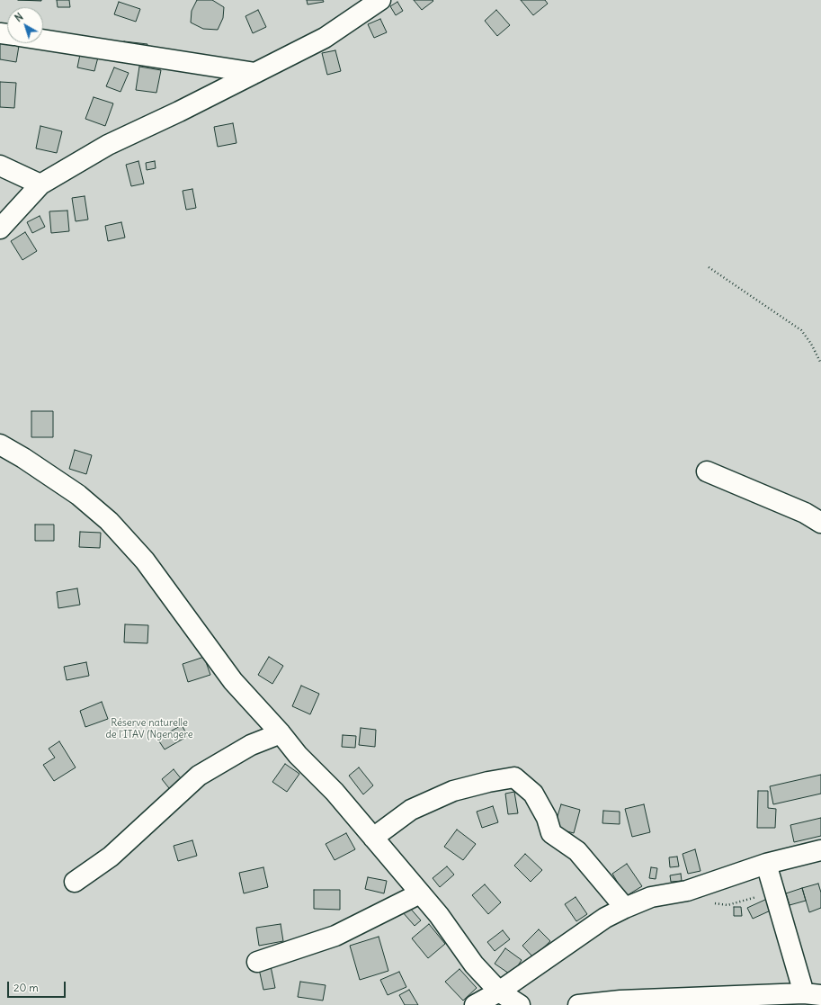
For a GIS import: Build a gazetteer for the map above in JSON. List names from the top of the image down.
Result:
{
  "parks": ["Réserve naturelle de l'ITAV (Ngengere"],
  "scale_bar": "20 m",
  "north": "top left"
}
